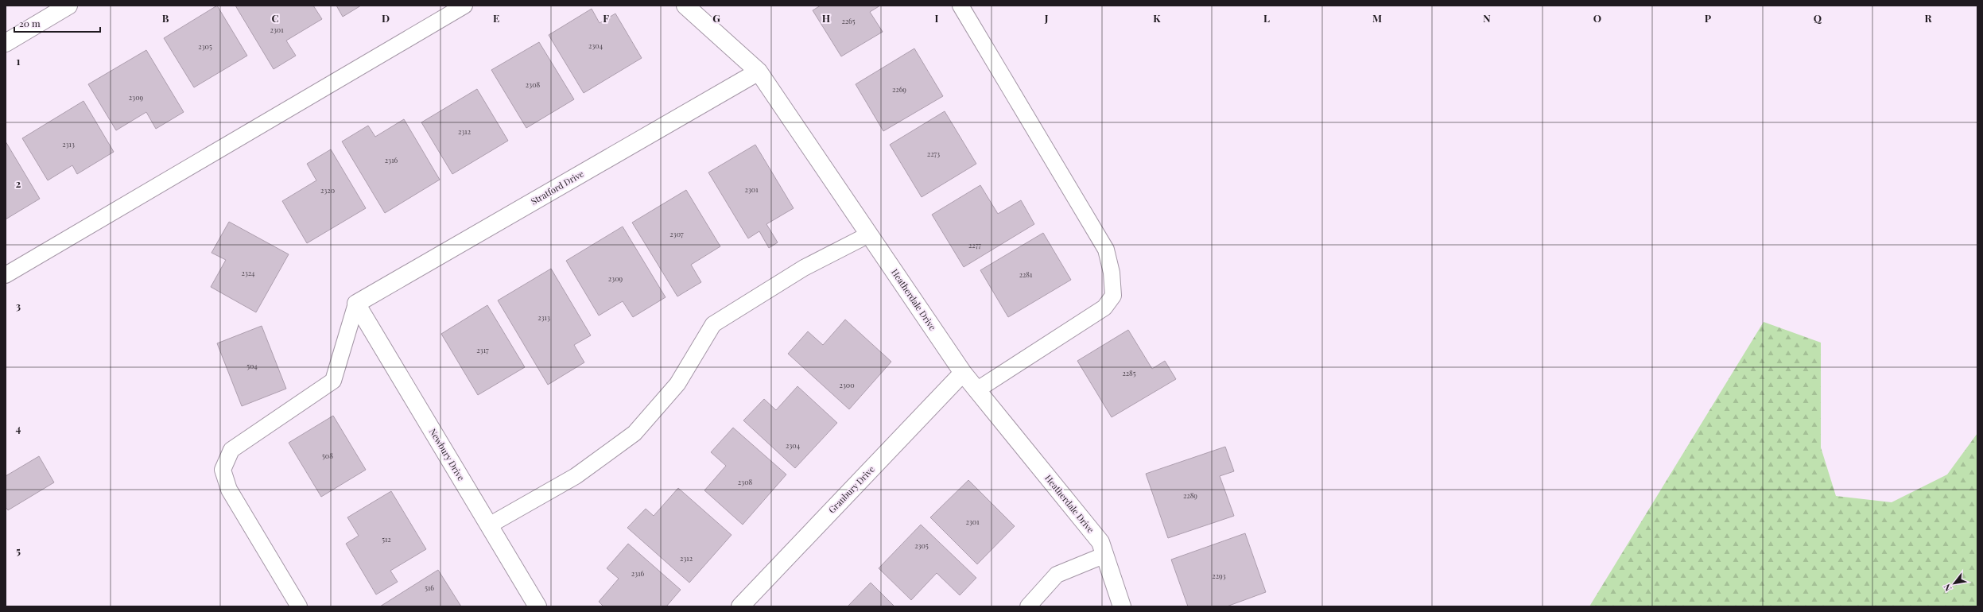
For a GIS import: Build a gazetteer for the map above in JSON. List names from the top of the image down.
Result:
{
  "streets": {
    "street": [
      "Stratford Drive",
      "Heatherdale Drive",
      "Newbury Drive",
      "Granbury Drive"
    ]
  },
  "crossings": [
    ["Stratford Drive", "Heatherdale Drive"],
    ["Stratford Drive", "Newbury Drive"],
    ["Heatherdale Drive", "Granbury Drive"]
  ],
  "house_numbers": [
    "2265",
    "2301",
    "2304",
    "2305",
    "2308",
    "2269",
    "2309",
    "2312",
    "2313",
    "2273",
    "2316",
    "2301",
    "2320",
    "2307",
    "2277",
    "2324",
    "2281",
    "2309",
    "2313",
    "2317",
    "504",
    "2285",
    "2300",
    "2304",
    "508",
    "2308",
    "2289",
    "2301",
    "512",
    "2305",
    "2312",
    "2316",
    "2293",
    "516"
  ],
  "scale_bar": "20 m",
  "north": "bottom left",
  "grid": {
    "columns": [
      "B",
      "C",
      "D",
      "E",
      "F",
      "G",
      "H",
      "I",
      "J",
      "K",
      "L",
      "M",
      "N",
      "O",
      "P",
      "Q",
      "R"
    ],
    "rows": [
      "1",
      "2",
      "3",
      "4",
      "5"
    ]
  }
}
